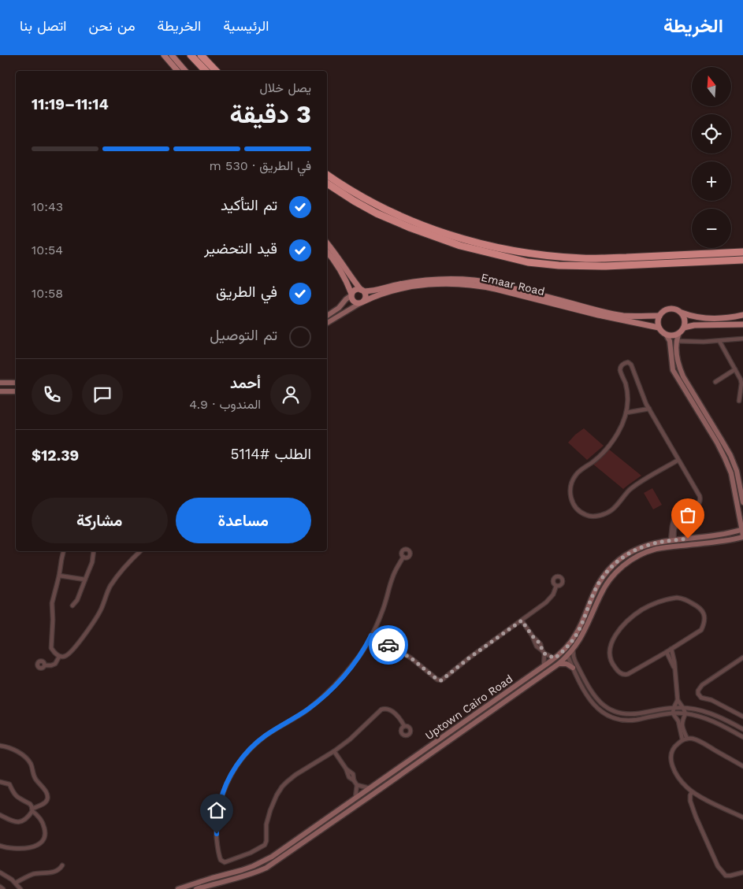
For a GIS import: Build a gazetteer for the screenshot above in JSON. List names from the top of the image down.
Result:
{
  "streets": {
    "main road": ["Emaar Road"],
    "street": ["Uptown Cairo Road"]
  },
  "north": "top",
  "page": {
    "header": "الخريطة",
    "nav": [
      "الرئيسية",
      "الخريطة",
      "من نحن",
      "اتصل بنا"
    ],
    "map_buttons": ["+", "−"],
    "heading": ["3 دقيقة", "يصل خلال", "11:14–11:19"],
    "panel": [
      "أحمد",
      "المندوب · 4.9",
      "الطلب #5114",
      "$12.39"
    ],
    "bar": "في الطريق · 530 m",
    "list": [
      ["تم التأكيد", "10:43"],
      ["قيد التحضير", "10:54"],
      ["في الطريق", "10:58"],
      "تم التوصيل"
    ],
    "buttons": ["مساعدة", "مشاركة"]
  }
}
